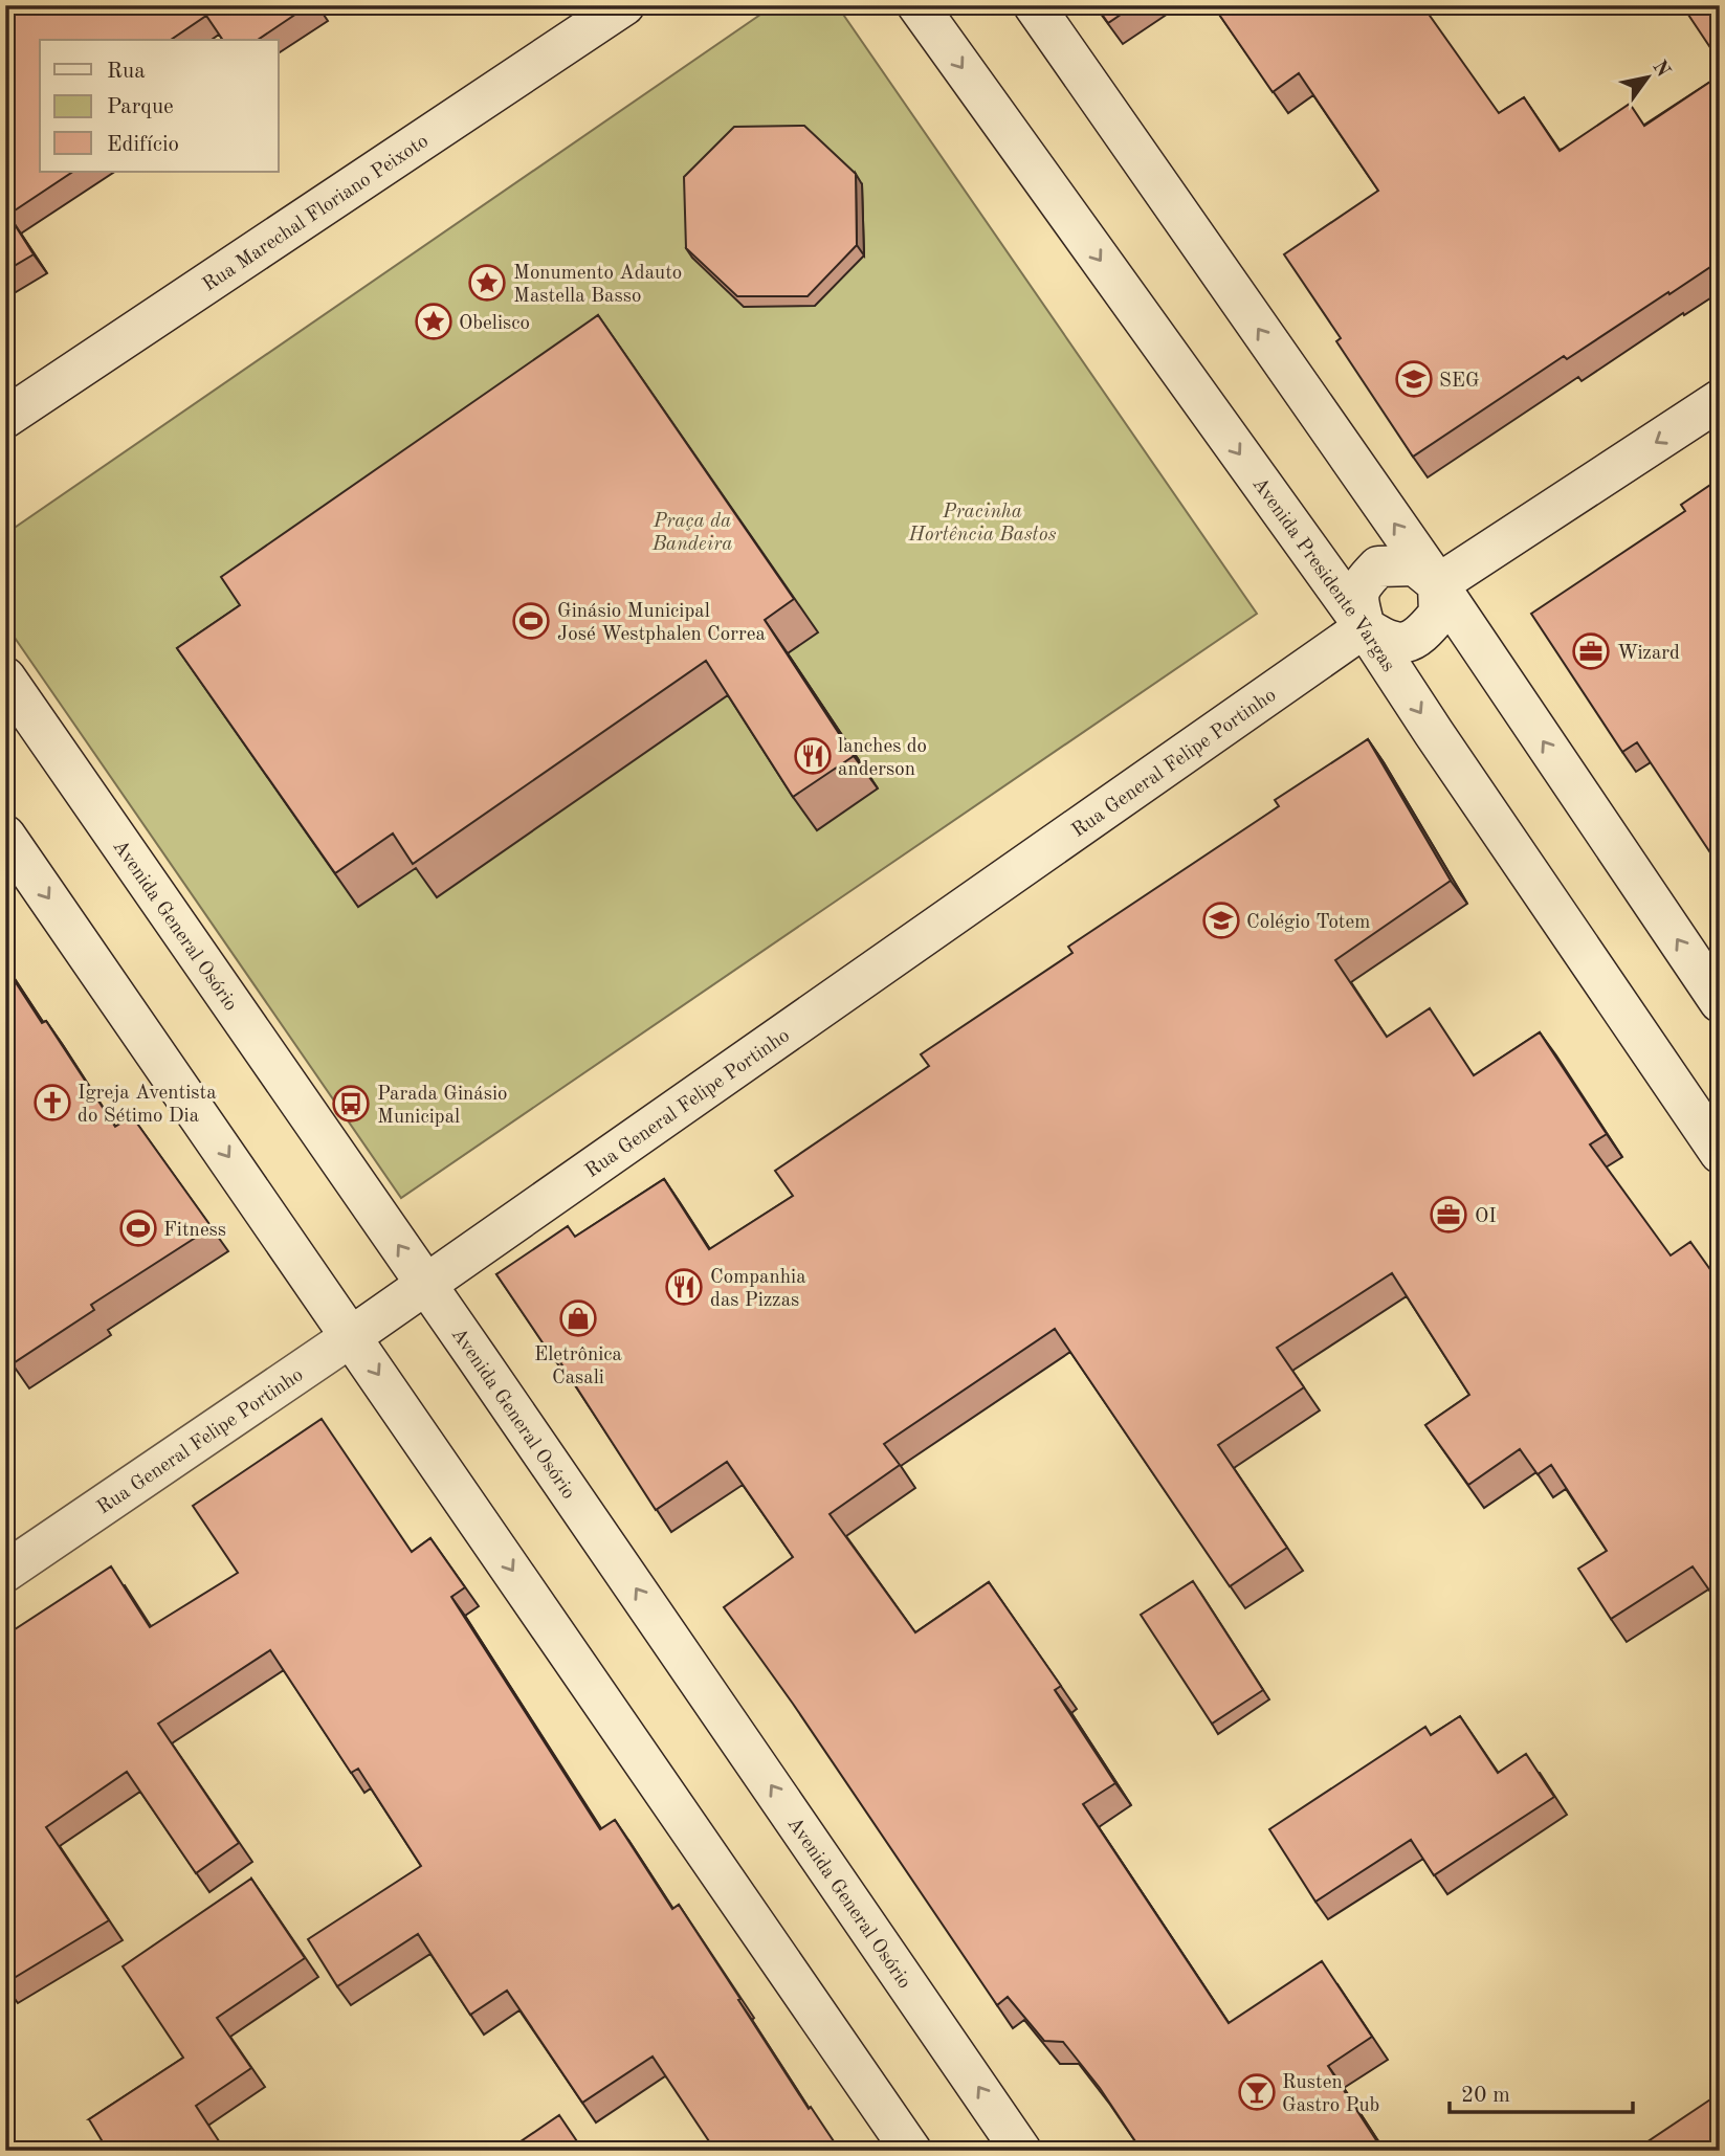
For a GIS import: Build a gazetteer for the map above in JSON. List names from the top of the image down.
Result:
{
  "streets": {
    "street": [
      "Rua Marechal Floriano Peixoto",
      "Avenida Presidente Vargas",
      "Rua General Felipe Portinho",
      "Avenida General Osório"
    ]
  },
  "crossings": [
    ["Avenida Presidente Vargas", "Rua General Felipe Portinho"],
    ["Rua General Felipe Portinho", "Avenida General Osório"]
  ],
  "parks": ["Pracinha Hortência Bastos", "Praça da Bandeira"],
  "places": {
    "place": ["Monumento Adauto Mastella Basso", "Obelisco"],
    "school or university": ["SEG", "Colégio Totem"],
    "sports": ["Ginásio Municipal José Westphalen Correa", "Fitness"],
    "office": ["Wizard", "OI"],
    "restaurant": ["lanches do anderson", "Companhia das Pizzas"],
    "church": ["Igreja Aventista do Sétimo Dia"],
    "bus stop": ["Parada Ginásio Municipal"],
    "shop": ["Eletrônica Casali"],
    "bar": ["Rusten Gastro Pub"]
  },
  "legend": ["Rua", "Parque", "Edifício"],
  "scale_bar": "20 m",
  "north": "top right"
}
